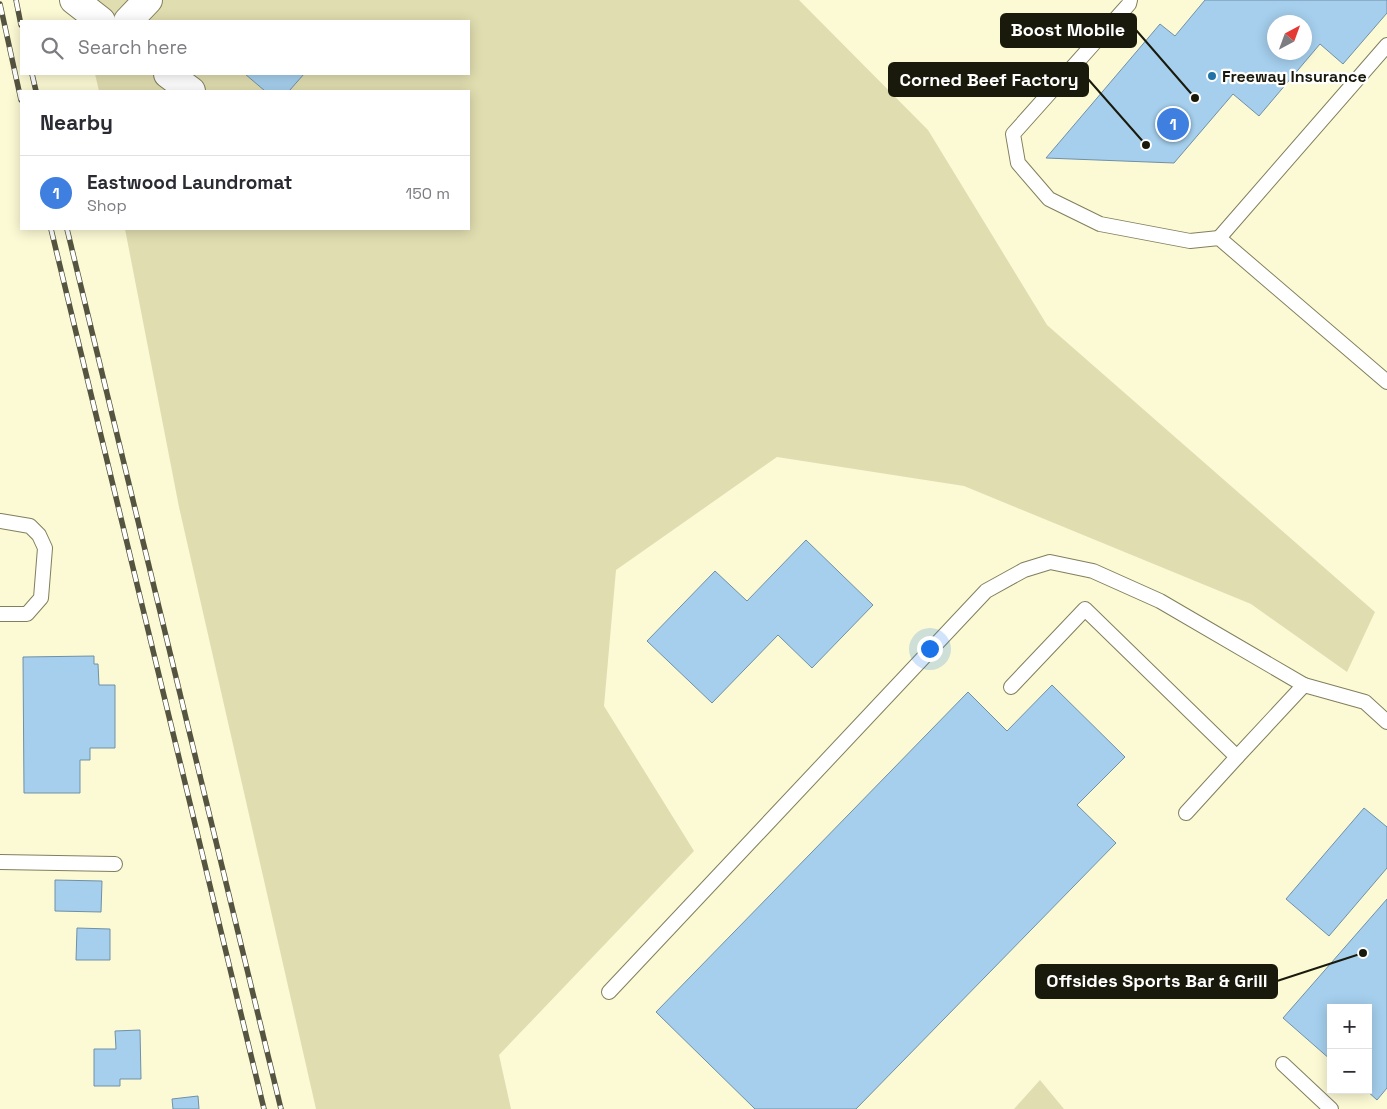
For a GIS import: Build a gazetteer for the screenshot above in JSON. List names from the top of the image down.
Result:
{
  "places": [
    "Freeway Insurance",
    "Boost Mobile",
    "Corned Beef Factory",
    "Offsides Sports Bar & Grill"
  ],
  "north": "top right",
  "page": {
    "search": "Search here",
    "heading": "Nearby",
    "pins": "1",
    "list": [
      {
        "mark": "1",
        "name": "Eastwood Laundromat",
        "note": "Shop",
        "value": "150 m"
      }
    ],
    "map_buttons": ["+", "−"]
  }
}
